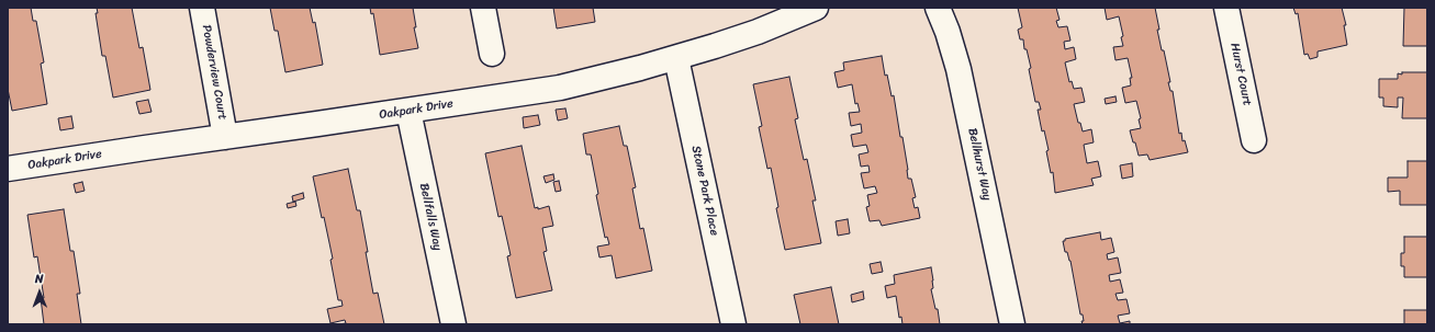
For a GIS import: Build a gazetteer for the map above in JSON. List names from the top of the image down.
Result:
{
  "streets": {
    "street": [
      "Powderview Court",
      "Hurst Court",
      "Oakpark Drive",
      "Bellhurst Way",
      "Stone Park Place",
      "Bellfalls Way"
    ]
  },
  "crossings": [
    ["Powderview Court", "Oakpark Drive"],
    ["Oakpark Drive", "Stone Park Place"],
    ["Oakpark Drive", "Bellfalls Way"]
  ],
  "north": "top"
}
